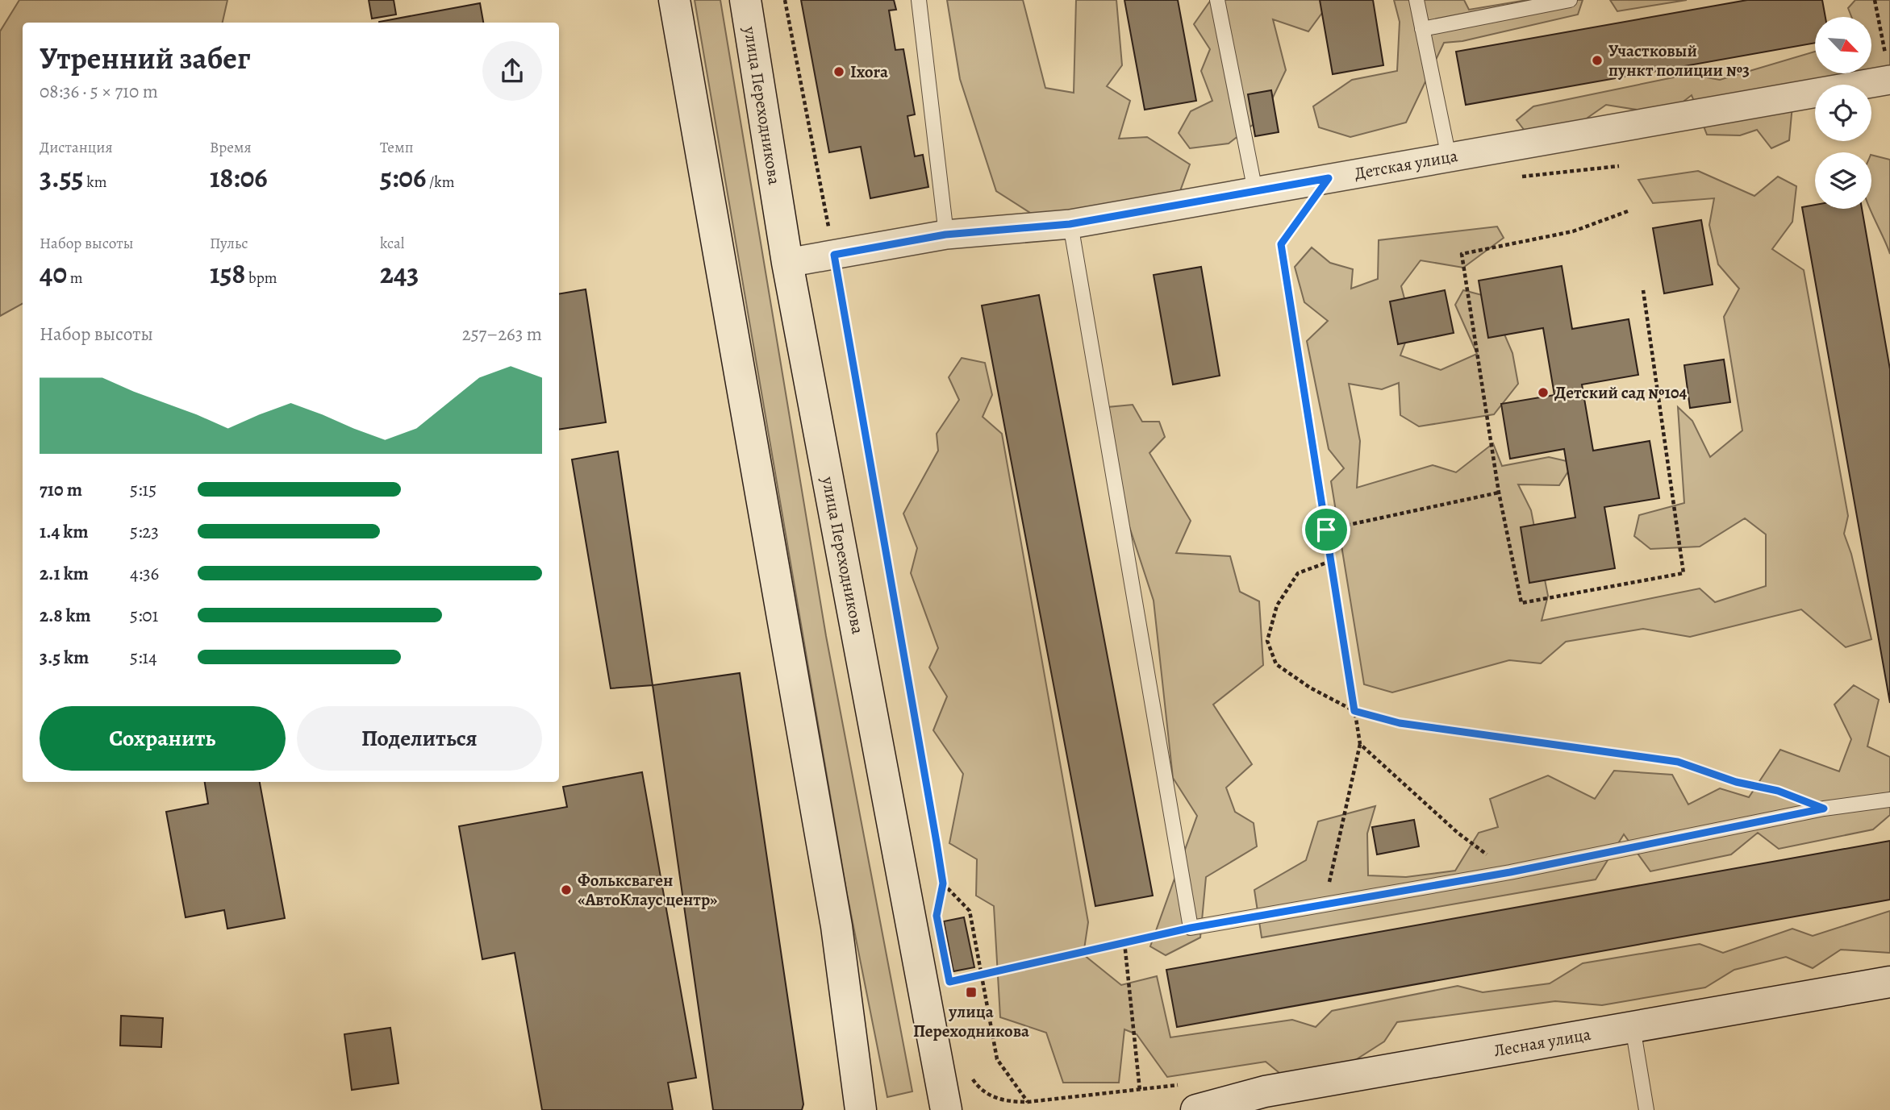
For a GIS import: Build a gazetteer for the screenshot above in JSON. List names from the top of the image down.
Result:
{
  "streets": {
    "main road": ["улица Переходникова", "Лесная улица"],
    "street": ["Детская улица"]
  },
  "crossings": [
    ["улица Переходникова", "Детская улица"]
  ],
  "places": {
    "other": [
      "Участковый пункт полиции №3",
      "Ixora",
      "Детский сад №104",
      "Фольксваген «АвтоКлаус центр»"
    ],
    "transit": ["улица Переходникова"]
  },
  "north": "bottom right",
  "page": {
    "heading": ["Утренний забег", "08:36 · 5 × 710 m"],
    "stats": [
      ["Дистанция", "3.55 km"],
      ["Время", "18:06"],
      ["Темп", "5:06 /km"],
      ["Набор высоты", "40 m"],
      ["Пульс", "158 bpm"],
      ["kcal", "243"]
    ],
    "chart": ["Набор высоты", "257–263 m"],
    "list": [
      {
        "name": "710 m",
        "note": "5:15"
      },
      {
        "name": "1.4 km",
        "note": "5:23"
      },
      {
        "name": "2.1 km",
        "note": "4:36"
      },
      {
        "name": "2.8 km",
        "note": "5:01"
      },
      {
        "name": "3.5 km",
        "note": "5:14"
      }
    ],
    "buttons": ["Сохранить", "Поделиться"]
  }
}
